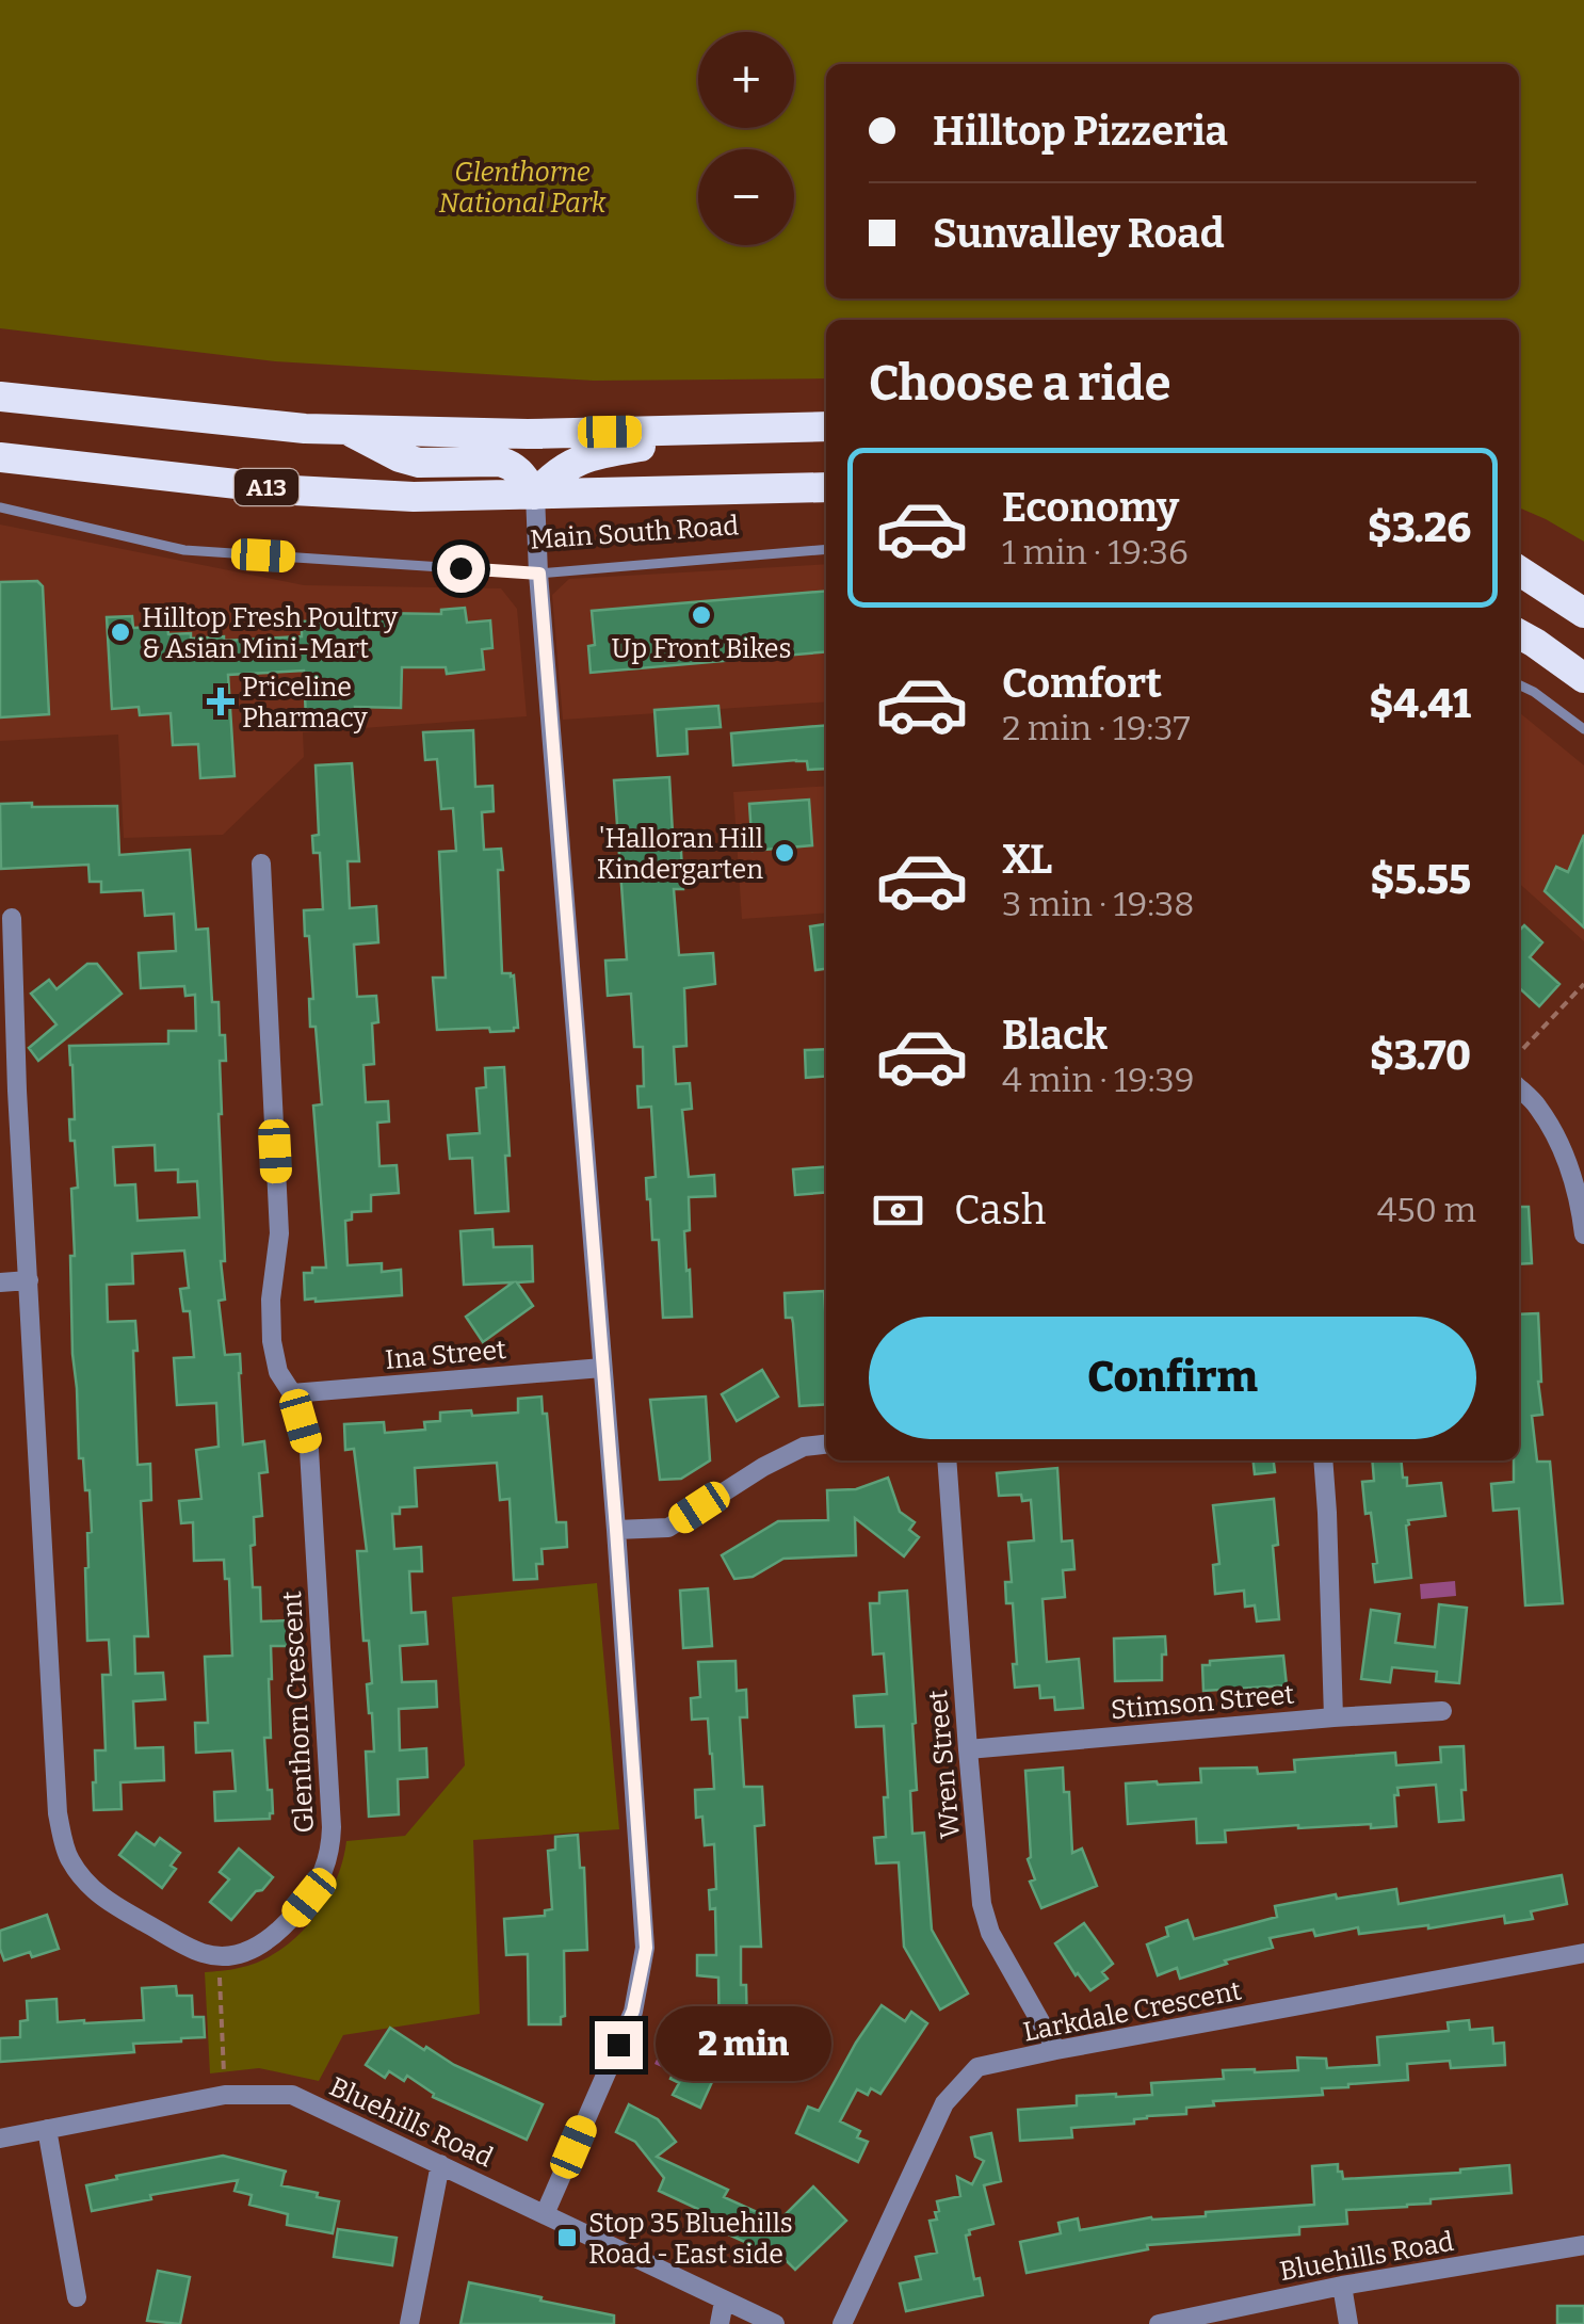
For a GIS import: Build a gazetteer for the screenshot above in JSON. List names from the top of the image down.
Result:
{
  "streets": {
    "highway": ["A13", "Main South Road"],
    "street": [
      "Ina Street",
      "Stimson Street",
      "Glenthorn Crescent",
      "Wren Street",
      "Larkdale Crescent",
      "Bluehills Road"
    ]
  },
  "crossings": [
    ["Ina Street", "Glenthorn Crescent"],
    ["Stimson Street", "Wren Street"],
    ["Wren Street", "Larkdale Crescent"]
  ],
  "parks": ["Glenthorne National Park"],
  "places": {
    "other": ["Up Front Bikes", "Hilltop Fresh Poultry & Asian Mini-Mart", "'Halloran Hill Kindergarten"],
    "health": ["Priceline Pharmacy"],
    "transit": ["Stop 35 Bluehills Road - East side"]
  },
  "page": {
    "map_buttons": ["+", "−"],
    "banner": ["Hilltop Pizzeria", "Sunvalley Road"],
    "heading": "Choose a ride",
    "list": [
      {
        "name": "Economy",
        "note": "1 min · 19:36",
        "value": "$3.26"
      },
      {
        "name": "Comfort",
        "note": "2 min · 19:37",
        "value": "$4.41"
      },
      {
        "name": "XL",
        "note": "3 min · 19:38",
        "value": "$5.55"
      },
      {
        "name": "Black",
        "note": "4 min · 19:39",
        "value": "$3.70"
      }
    ],
    "pay": ["Cash", "450 m"],
    "buttons": "Confirm",
    "bubble": "2 min"
  }
}
